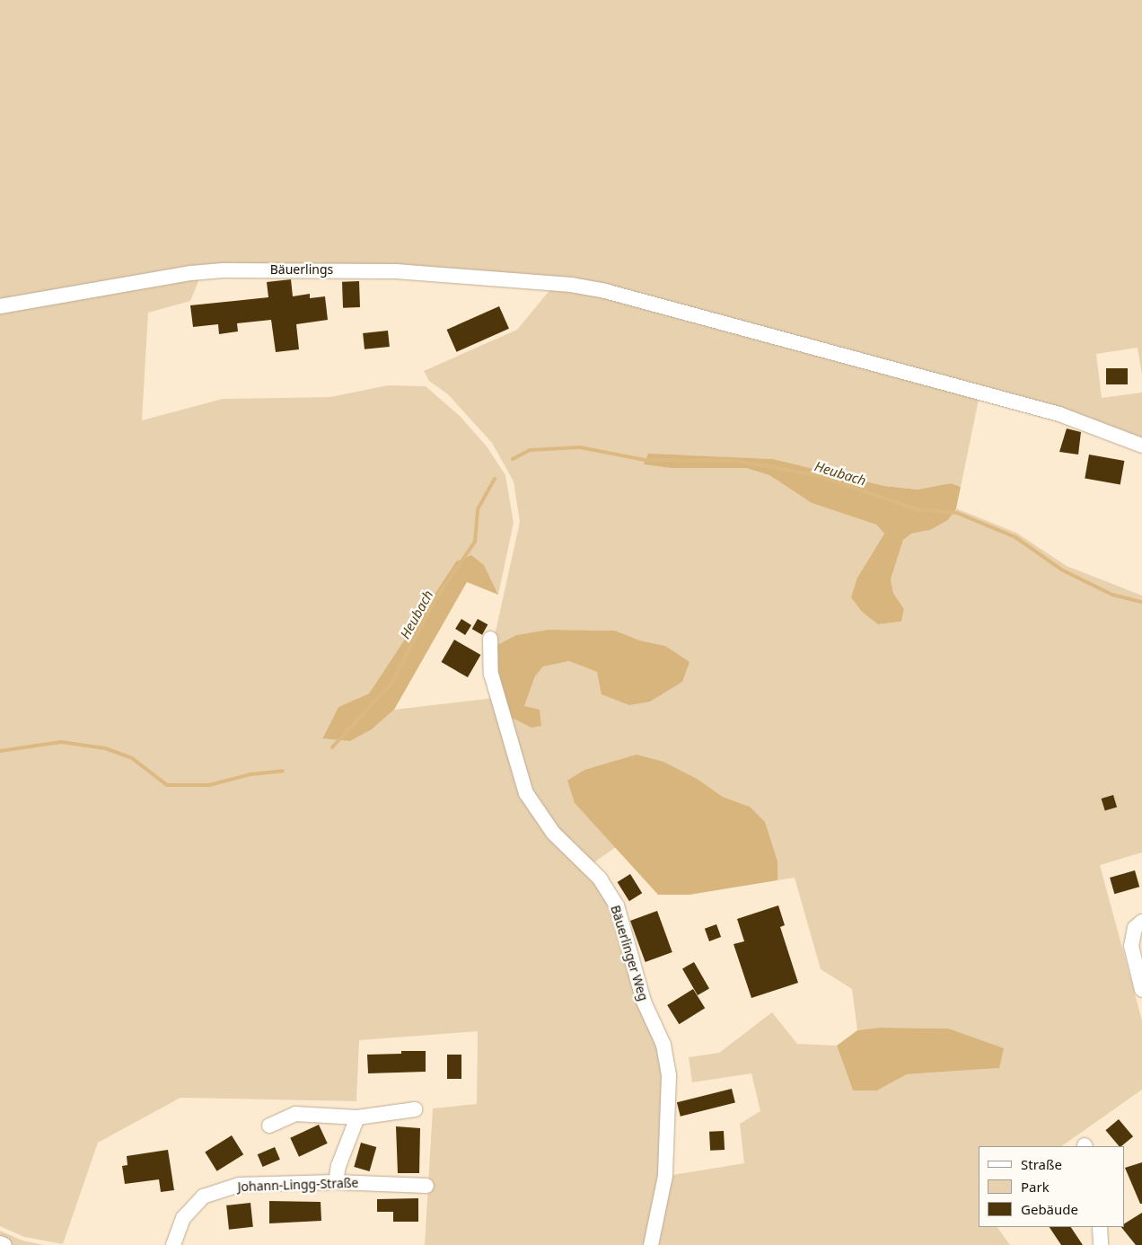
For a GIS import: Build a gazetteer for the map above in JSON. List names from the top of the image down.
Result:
{
  "streets": {
    "street": ["Bäuerlings", "Bäuerlinger Weg", "Johann-Lingg-Straße"]
  },
  "water": ["Heubach"],
  "legend": ["Straße", "Park", "Gebäude"]
}
